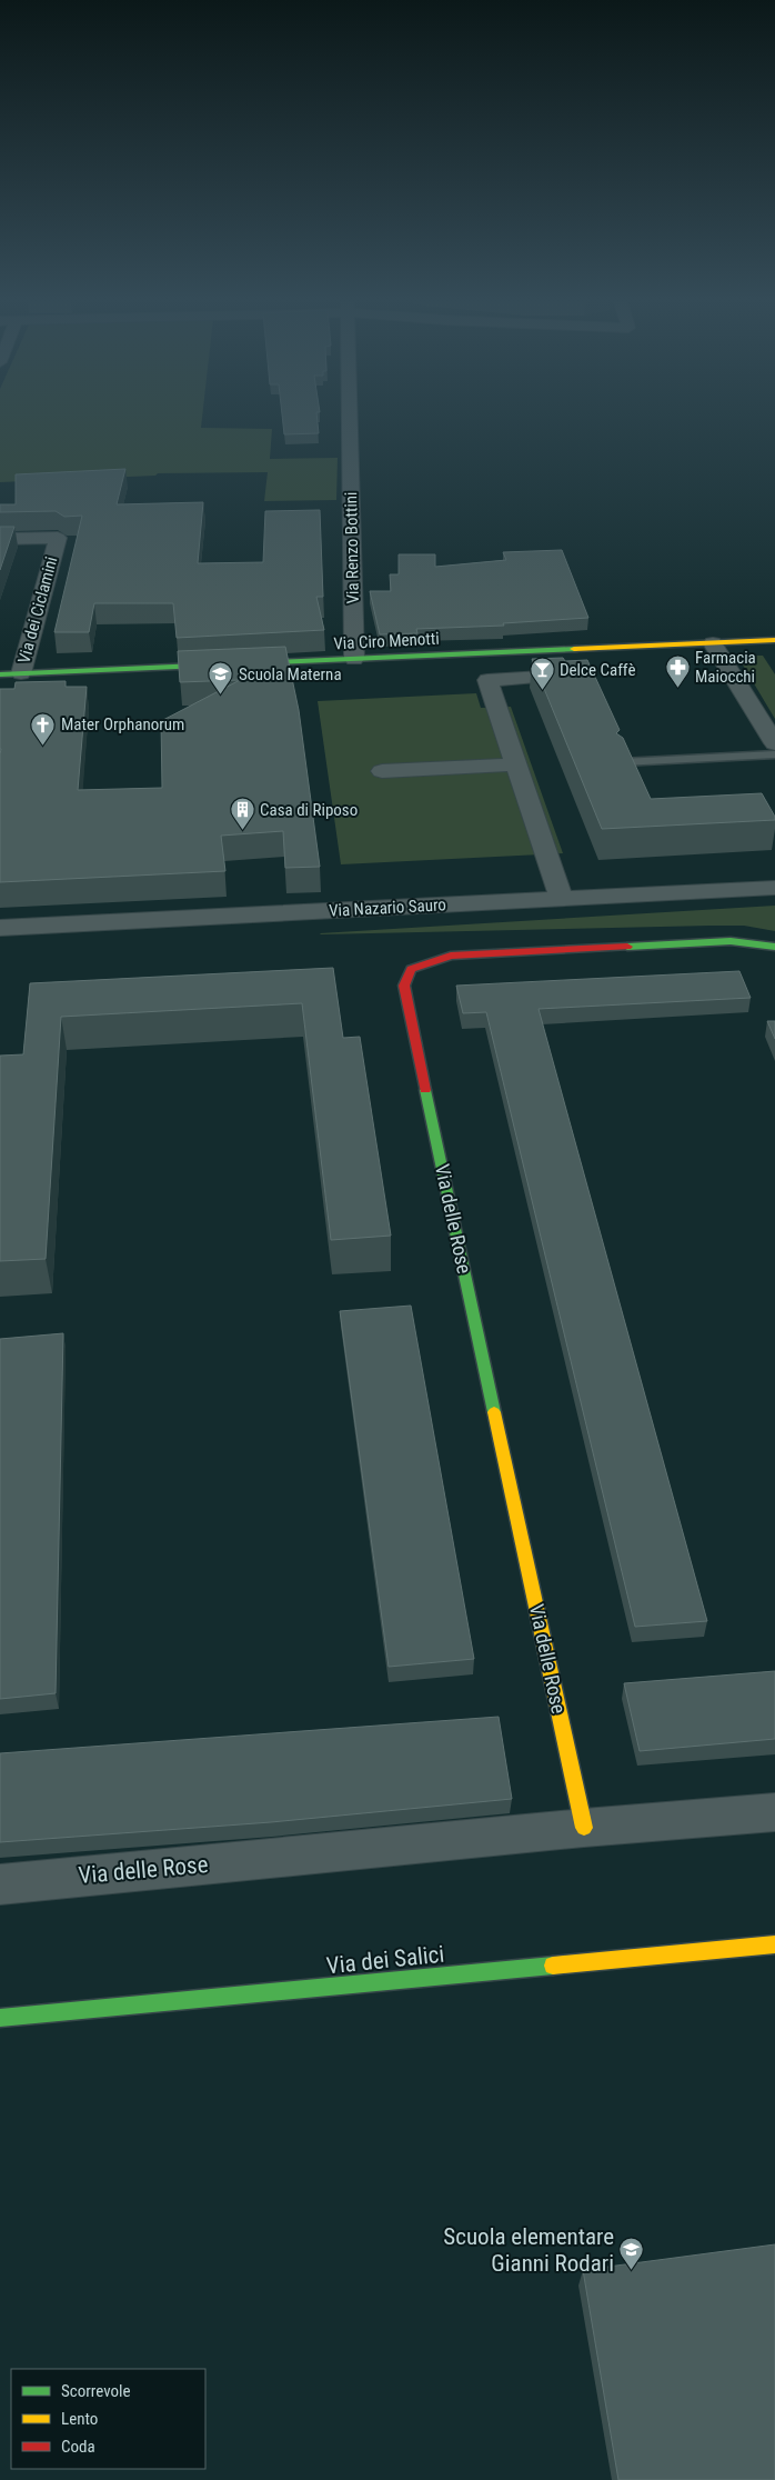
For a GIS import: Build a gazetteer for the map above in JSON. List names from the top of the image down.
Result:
{
  "streets": {
    "street": [
      "Via Renzo Bottini",
      "Via dei Ciclamini",
      "Via Ciro Menotti",
      "Via Nazario Sauro",
      "Via delle Rose",
      "Via dei Salici"
    ]
  },
  "crossings": [
    ["Via Renzo Bottini", "Via Ciro Menotti"],
    ["Via dei Ciclamini", "Via Ciro Menotti"]
  ],
  "places": {
    "pharmacy": ["Farmacia Maiocchi"],
    "bar": ["Delce Caffè"],
    "school or university": ["Scuola Materna", "Scuola elementare Gianni Rodari"],
    "church": ["Mater Orphanorum"],
    "building": ["Casa di Riposo"]
  },
  "legend": ["Scorrevole", "Lento", "Coda"]
}
